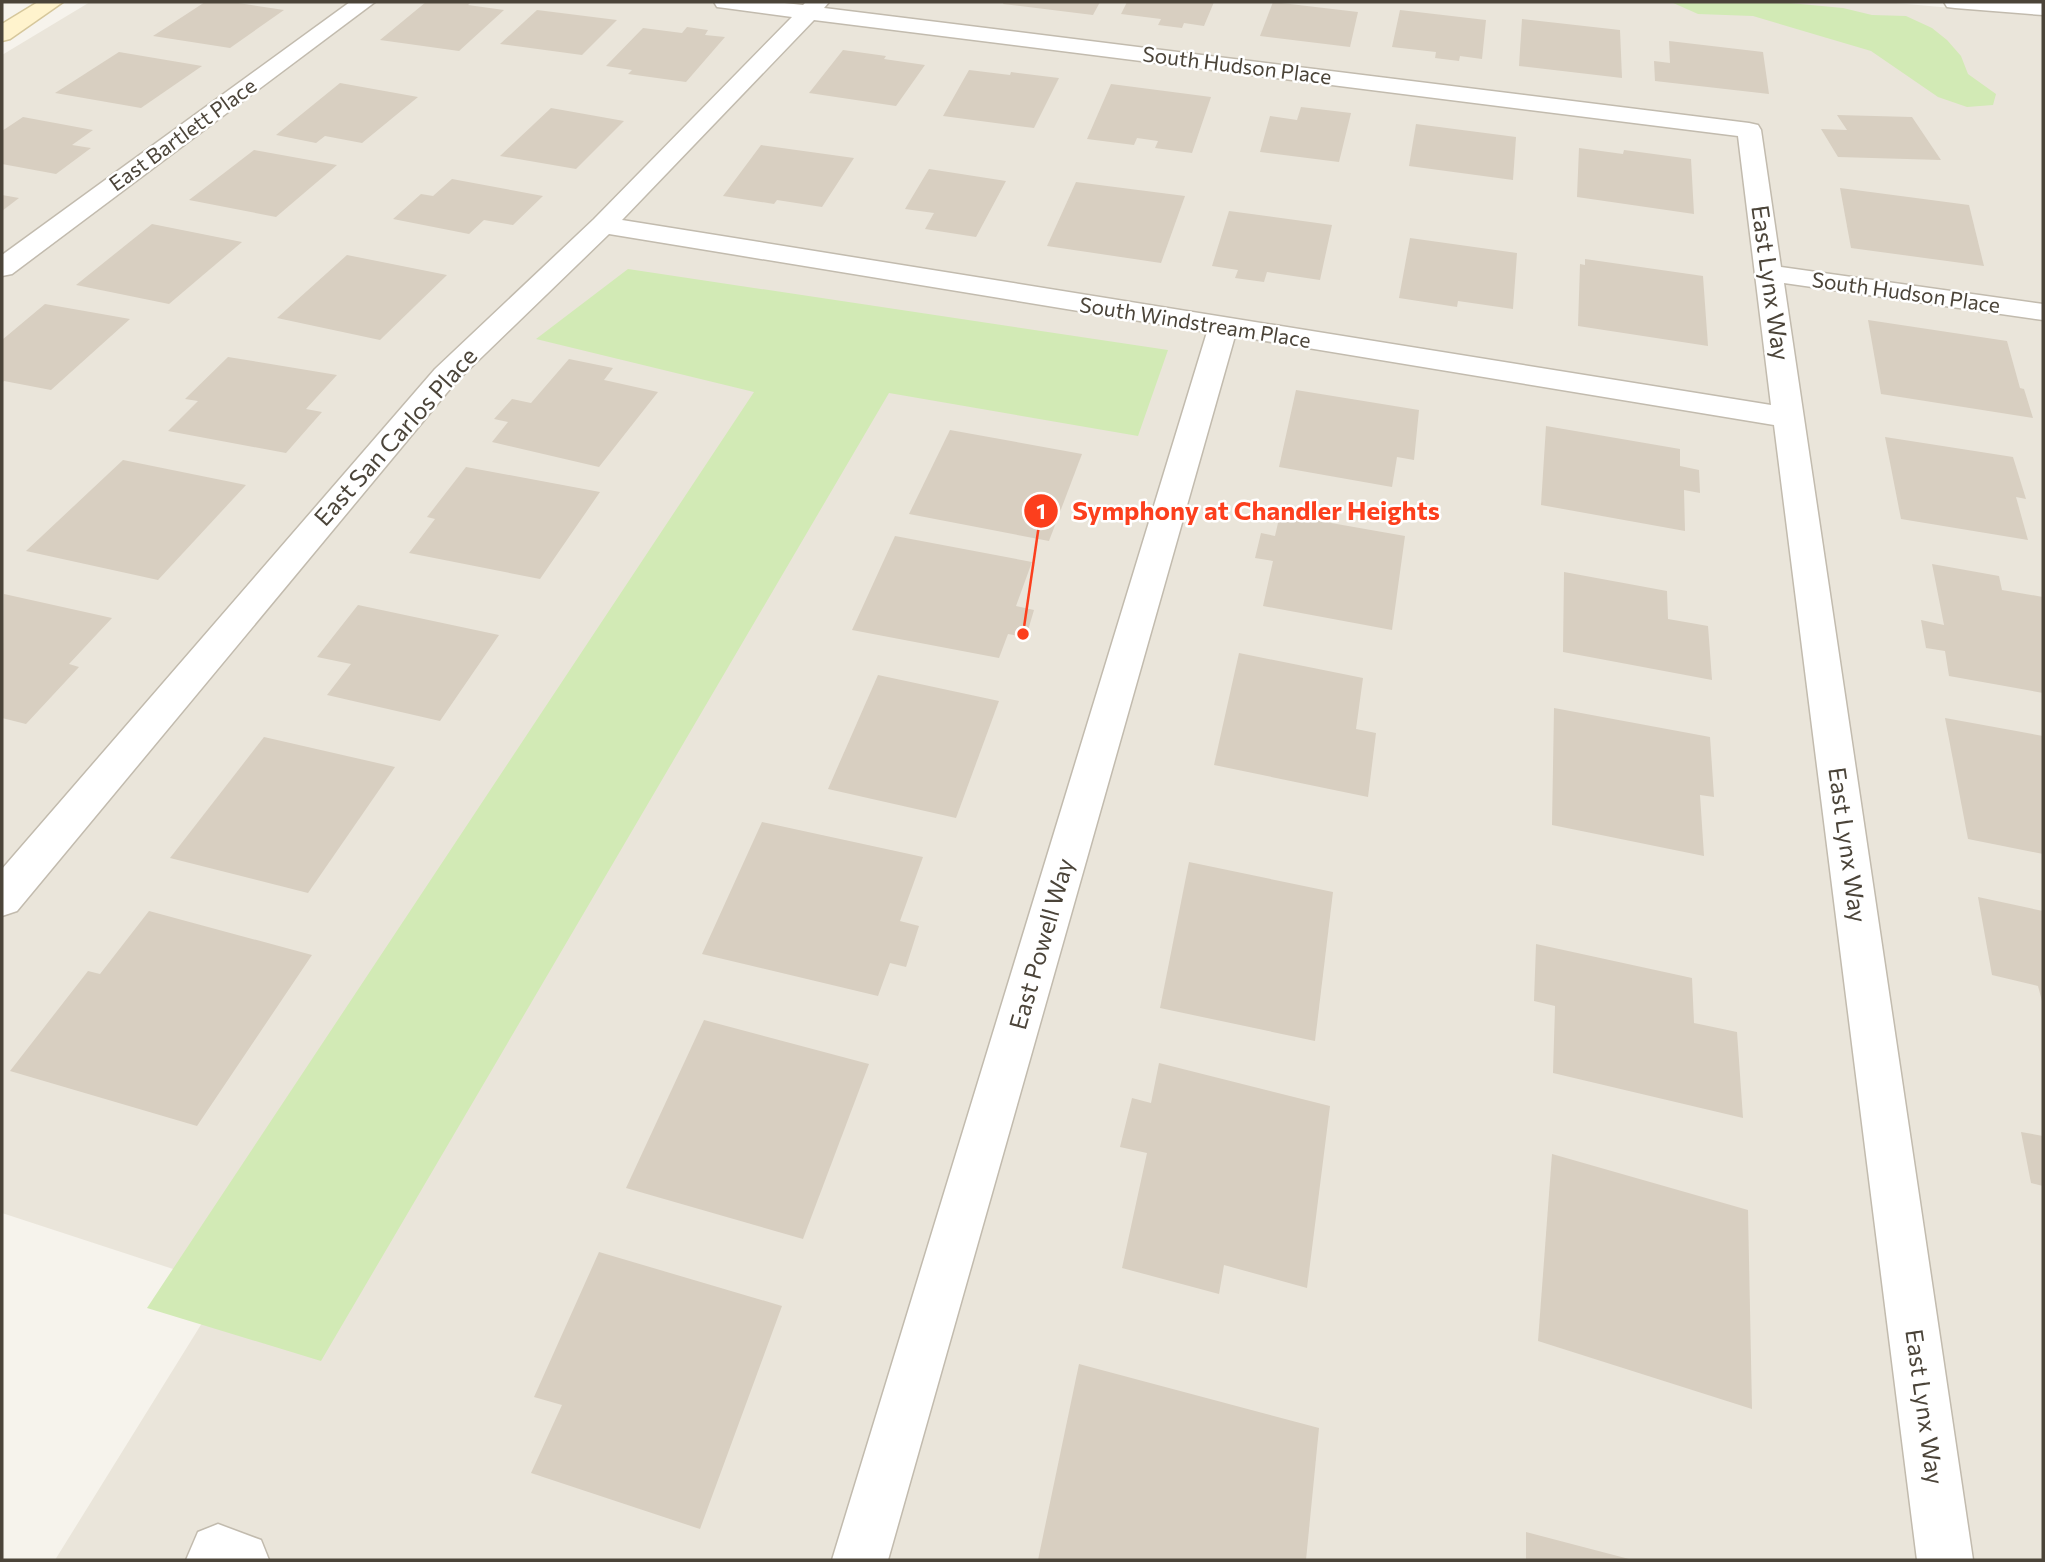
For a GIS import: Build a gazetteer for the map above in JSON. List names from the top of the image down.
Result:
{
  "streets": {
    "street": [
      "South Hudson Place",
      "East Bartlett Place",
      "East Lynx Way",
      "South Windstream Place",
      "East San Carlos Place",
      "East Powell Way"
    ]
  },
  "crossings": [
    ["South Hudson Place", "East Lynx Way"],
    ["South Hudson Place", "East San Carlos Place"],
    ["East Lynx Way", "South Windstream Place"],
    ["South Windstream Place", "East San Carlos Place"],
    ["South Windstream Place", "East Powell Way"]
  ],
  "places": ["Symphony at Chandler Heights"]
}
